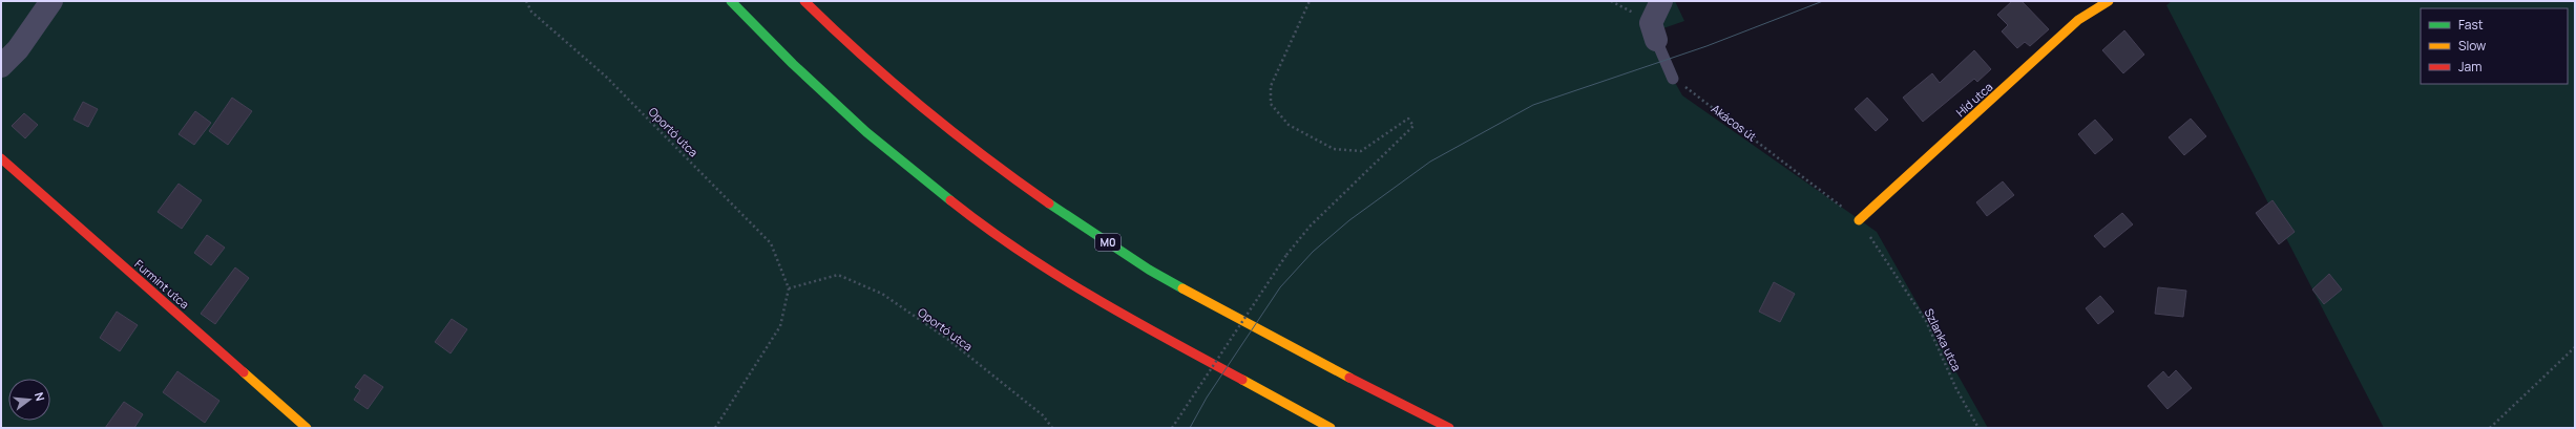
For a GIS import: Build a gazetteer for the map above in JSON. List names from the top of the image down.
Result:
{
  "streets": {
    "main road": ["Híd utca", "M0", "Furmint utca"],
    "path": ["Akácos út", "Oportó utca", "Szlanka utca"]
  },
  "crossings": [
    ["Híd utca", "Akácos út"],
    ["Híd utca", "Szlanka utca"],
    ["Akácos út", "Szlanka utca"]
  ],
  "legend": ["Fast", "Slow", "Jam"],
  "north": "right"
}
